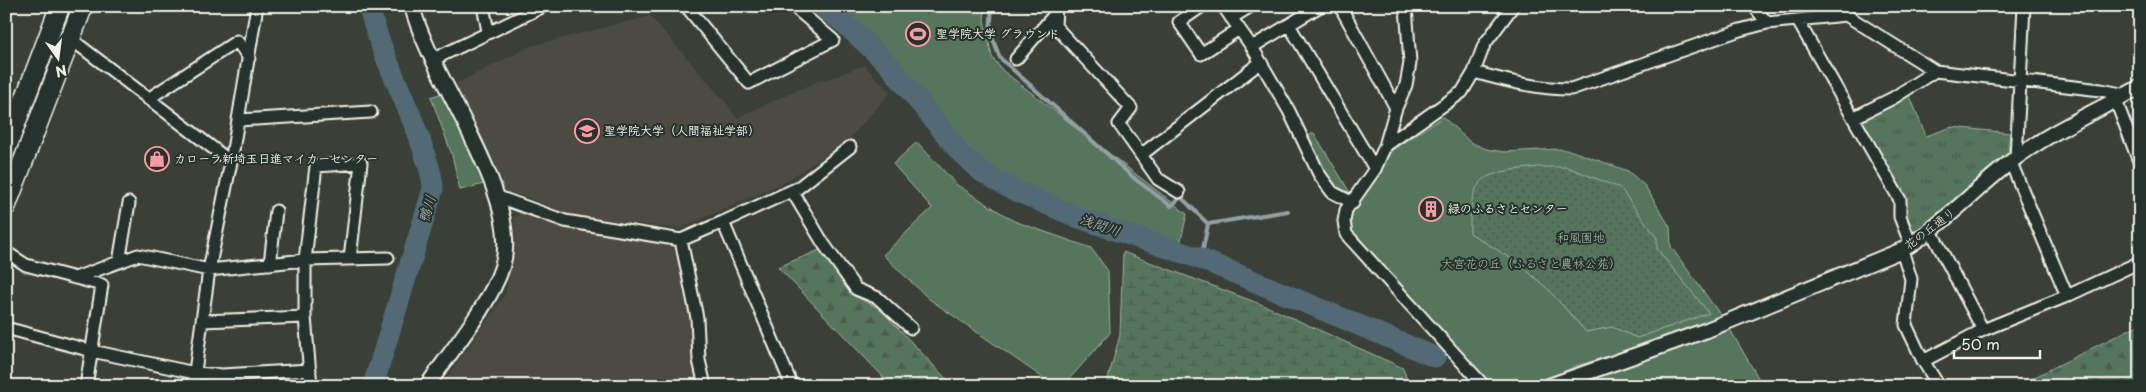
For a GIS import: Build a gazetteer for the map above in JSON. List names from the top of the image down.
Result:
{
  "streets": {
    "street": ["花の丘通り"]
  },
  "water": ["鴨川", "浅間川"],
  "parks": ["和風園地", "大宮花の丘（ふるさと農林公苑）"],
  "places": {
    "sports": ["聖学院大学 グラウンド"],
    "school or university": ["聖学院大学（人間福祉学部）"],
    "shop": ["カローラ新埼玉日進マイカーセンター"],
    "building": ["緑のふるさとセンター"]
  },
  "scale_bar": "50 m",
  "north": "bottom"
}
